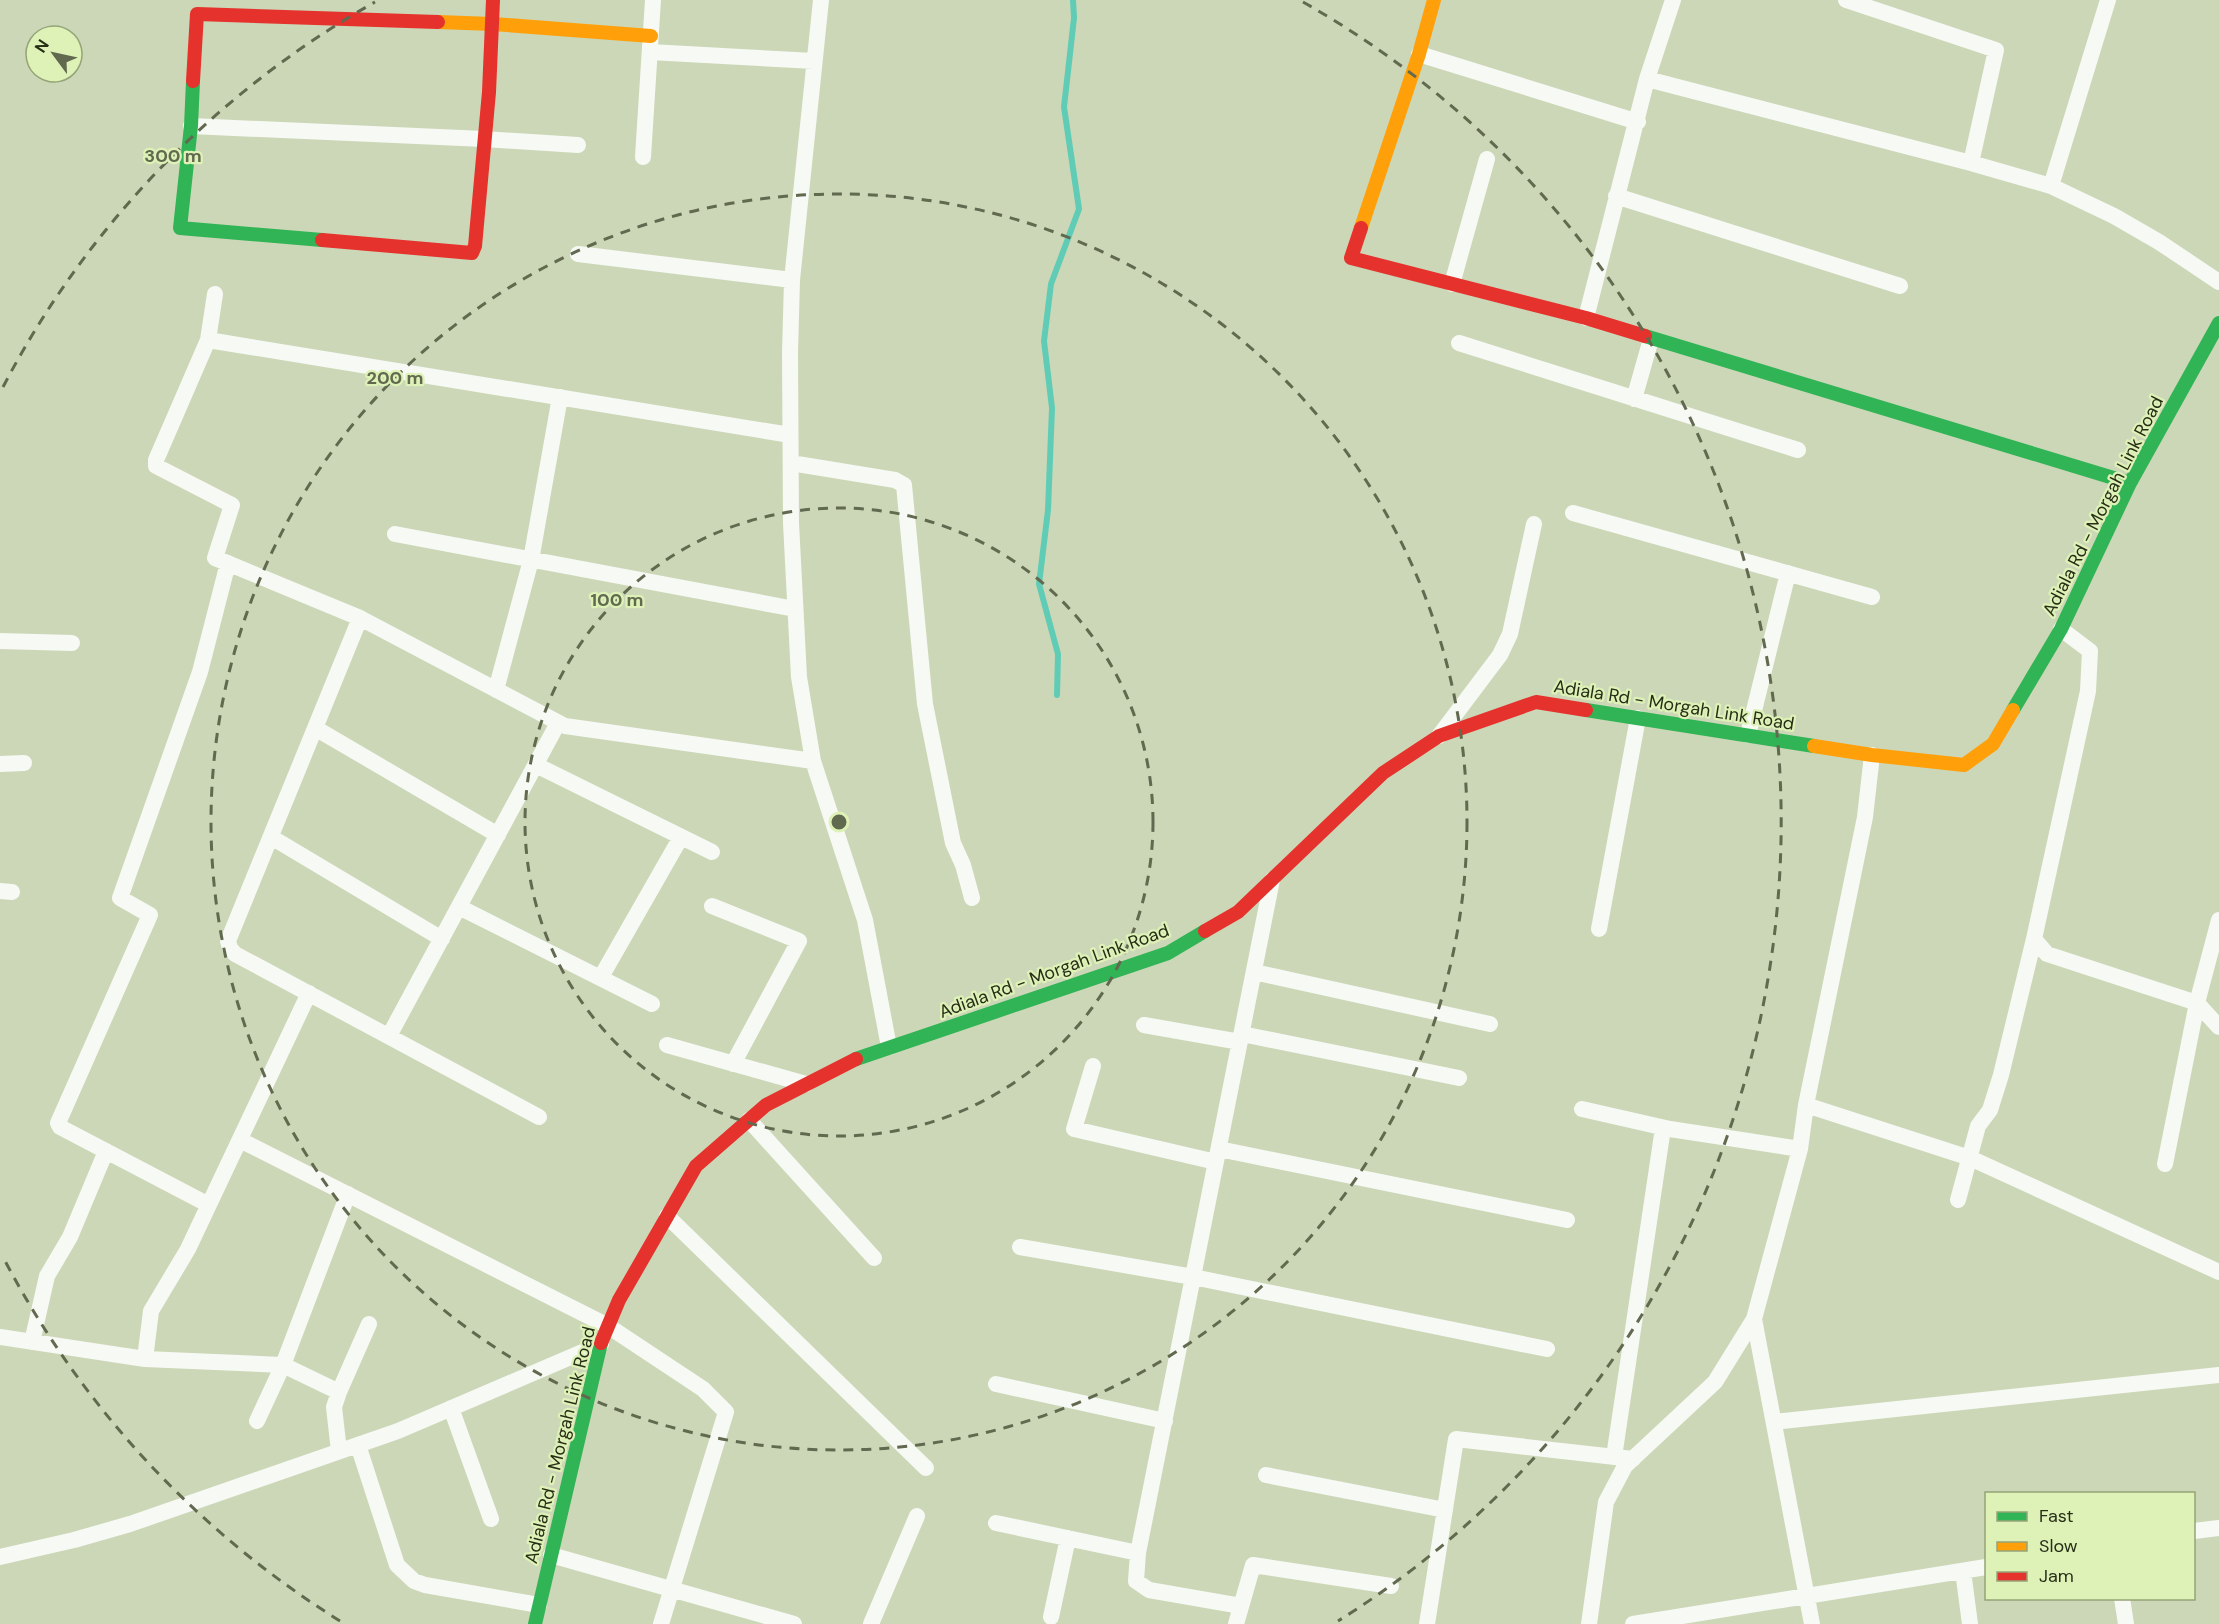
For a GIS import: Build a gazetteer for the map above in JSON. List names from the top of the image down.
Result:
{
  "streets": {
    "street": ["Adiala Rd - Morgah Link Road"]
  },
  "legend": ["Fast", "Slow", "Jam"],
  "north": "top left",
  "rings": ["300 m", "200 m", "100 m"]
}
